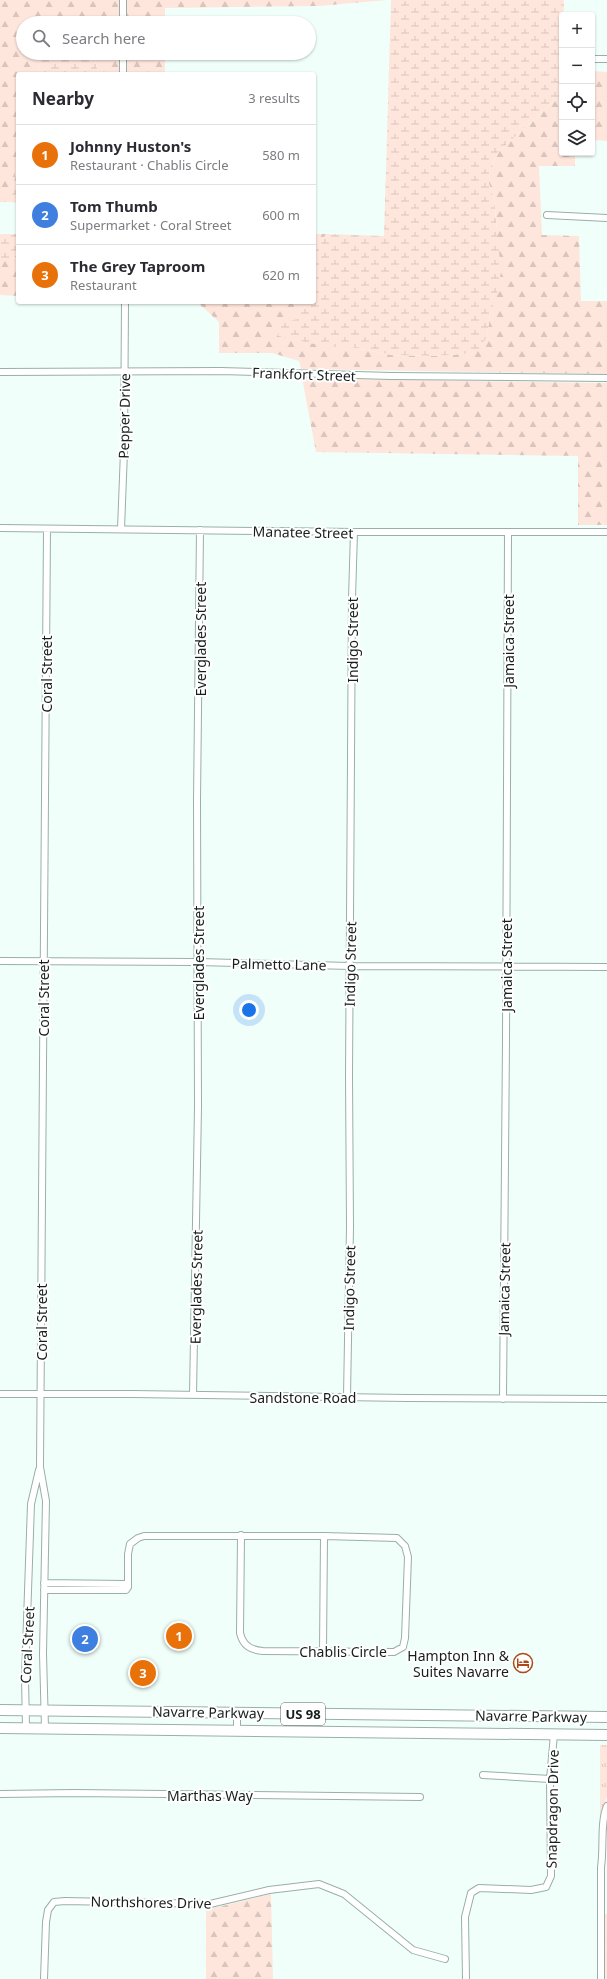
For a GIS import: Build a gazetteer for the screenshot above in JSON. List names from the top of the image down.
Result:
{
  "streets": {
    "highway": ["Navarre Parkway", "US 98"],
    "street": [
      "Frankfort Street",
      "Pepper Drive",
      "Manatee Street",
      "Everglades Street",
      "Indigo Street",
      "Jamaica Street",
      "Coral Street",
      "Palmetto Lane",
      "Sandstone Road",
      "Chablis Circle",
      "Marthas Way",
      "Snapdragon Drive",
      "Northshores Drive"
    ]
  },
  "crossings": [
    ["Frankfort Street", "Pepper Drive"],
    ["Pepper Drive", "Manatee Street"],
    ["Manatee Street", "Everglades Street"],
    ["Manatee Street", "Indigo Street"],
    ["Manatee Street", "Jamaica Street"],
    ["Manatee Street", "Coral Street"],
    ["Everglades Street", "Palmetto Lane"],
    ["Everglades Street", "Sandstone Road"],
    ["Indigo Street", "Palmetto Lane"],
    ["Indigo Street", "Sandstone Road"],
    ["Jamaica Street", "Palmetto Lane"],
    ["Jamaica Street", "Sandstone Road"],
    ["Coral Street", "Palmetto Lane"],
    ["Coral Street", "Sandstone Road"],
    ["Coral Street", "Navarre Parkway"],
    ["Navarre Parkway", "Snapdragon Drive"]
  ],
  "places": {
    "hotel": ["Hampton Inn & Suites Navarre"]
  },
  "page": {
    "map_buttons": ["+", "−"],
    "search": "Search here",
    "heading": ["Nearby", "3 results"],
    "list": [
      {
        "mark": "1",
        "name": "Johnny Huston's",
        "note": "Restaurant · Chablis Circle",
        "value": "580 m"
      },
      {
        "mark": "2",
        "name": "Tom Thumb",
        "note": "Supermarket · Coral Street",
        "value": "600 m"
      },
      {
        "mark": "3",
        "name": "The Grey Taproom",
        "note": "Restaurant",
        "value": "620 m"
      }
    ],
    "pins": ["1", "2", "3"]
  }
}
